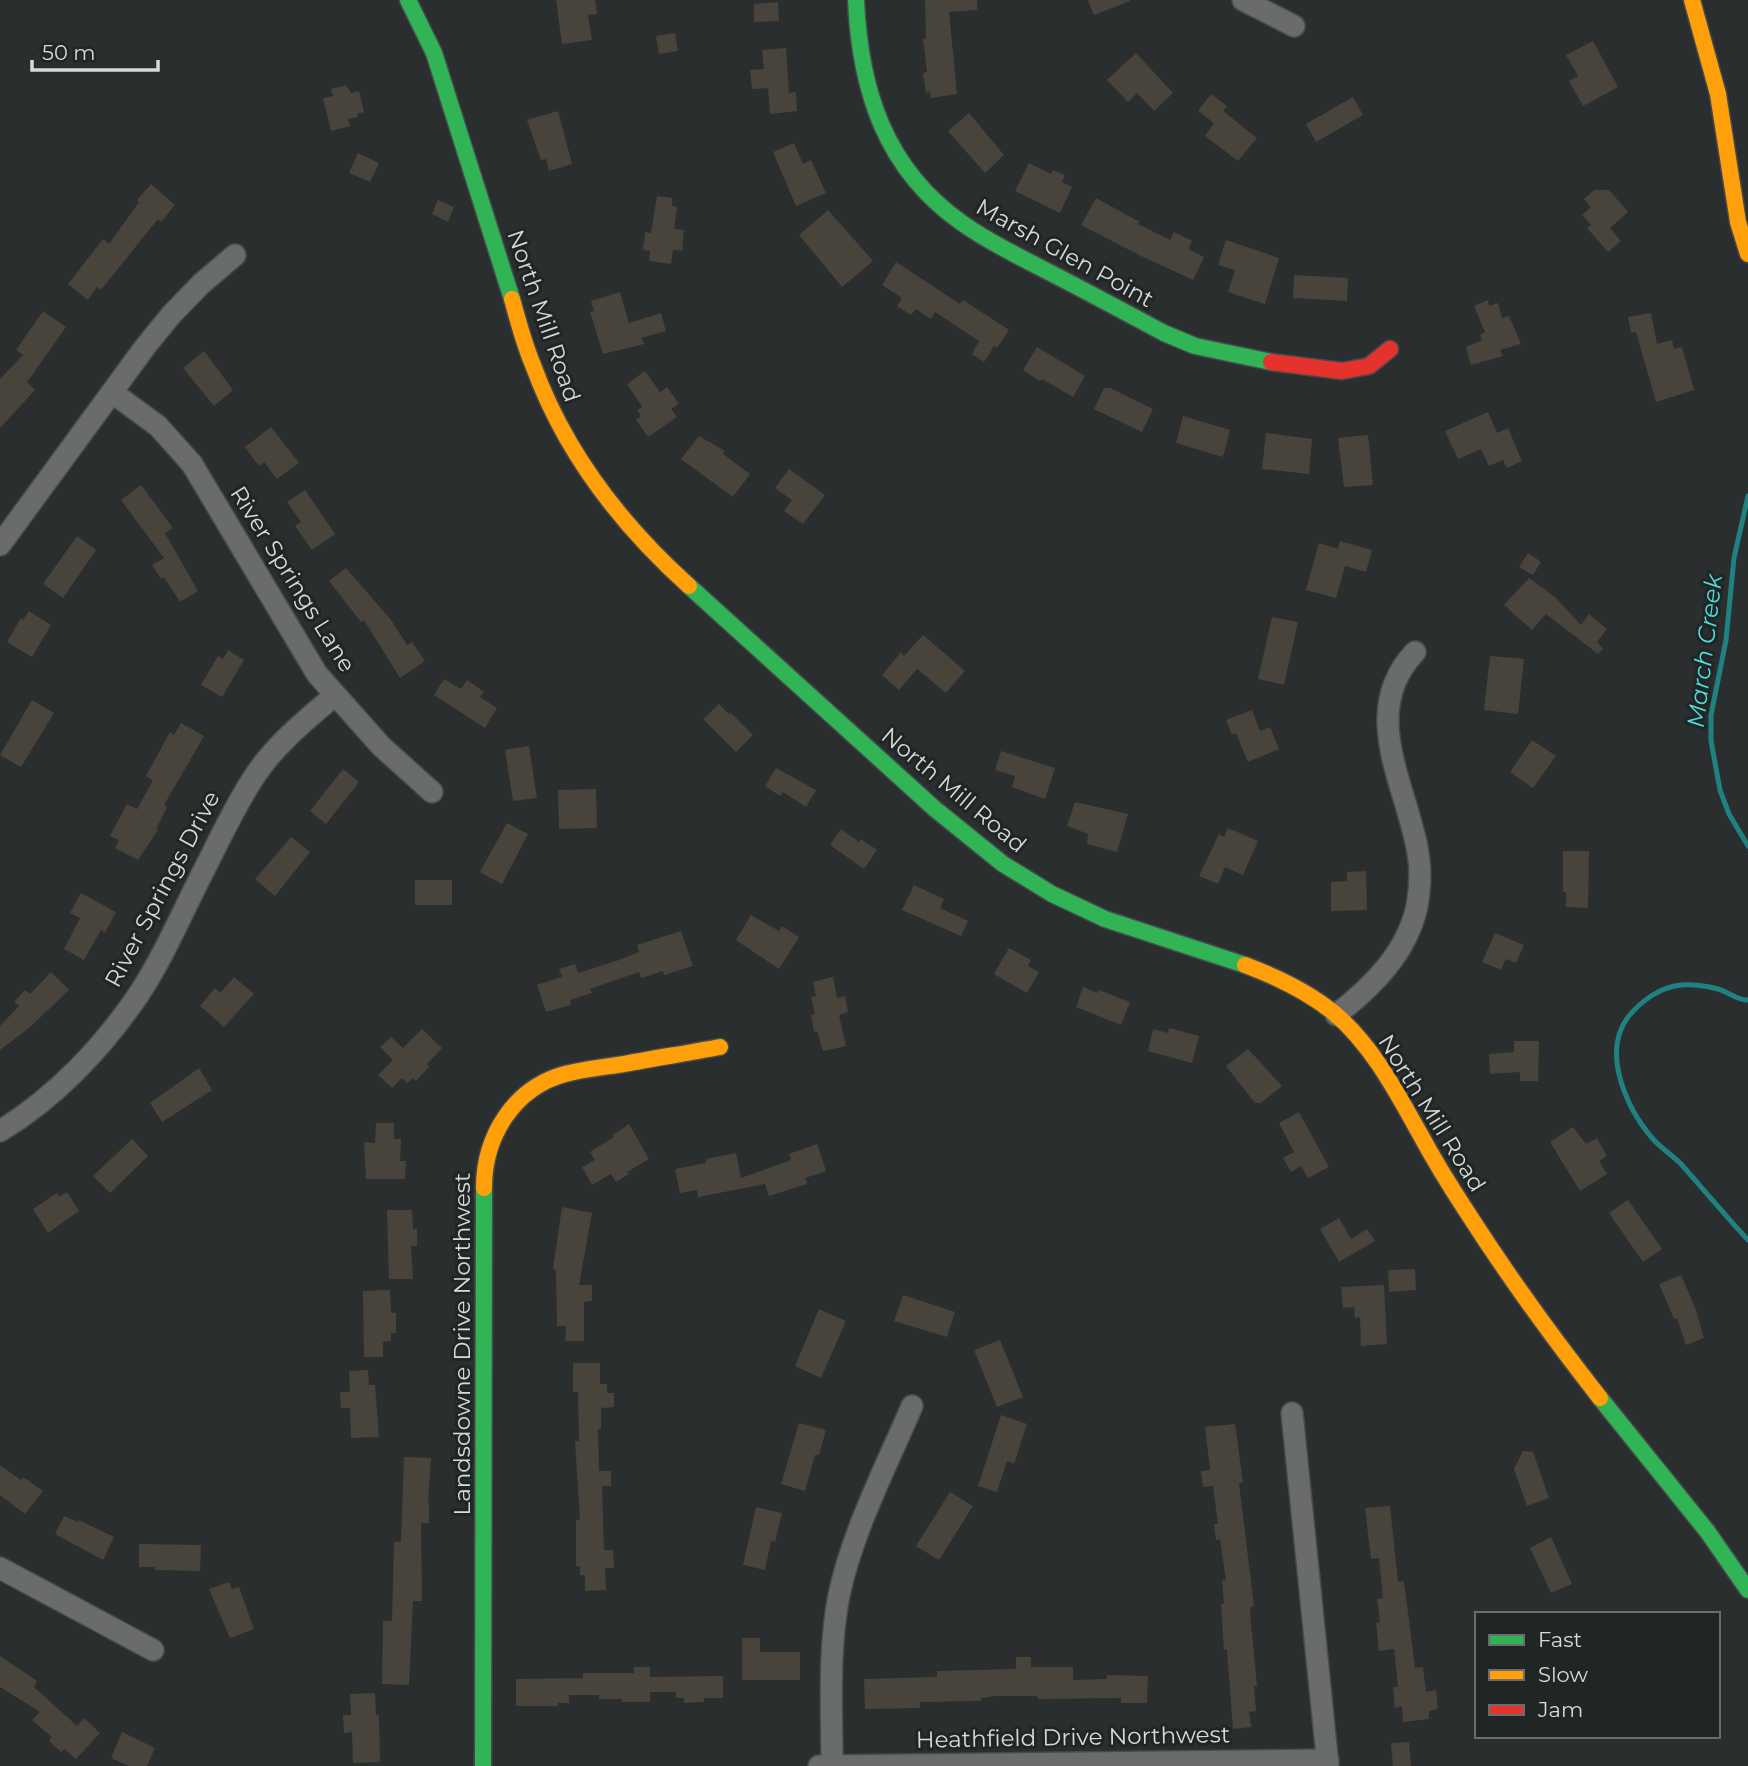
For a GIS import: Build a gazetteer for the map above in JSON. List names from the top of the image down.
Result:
{
  "streets": {
    "street": [
      "Marsh Glen Point",
      "North Mill Road",
      "River Springs Lane",
      "River Springs Drive",
      "Landsdowne Drive Northwest",
      "Heathfield Drive Northwest"
    ]
  },
  "crossings": [
    ["River Springs Lane", "River Springs Drive"]
  ],
  "water": ["March Creek"],
  "legend": ["Fast", "Slow", "Jam"],
  "scale_bar": "50 m"
}
